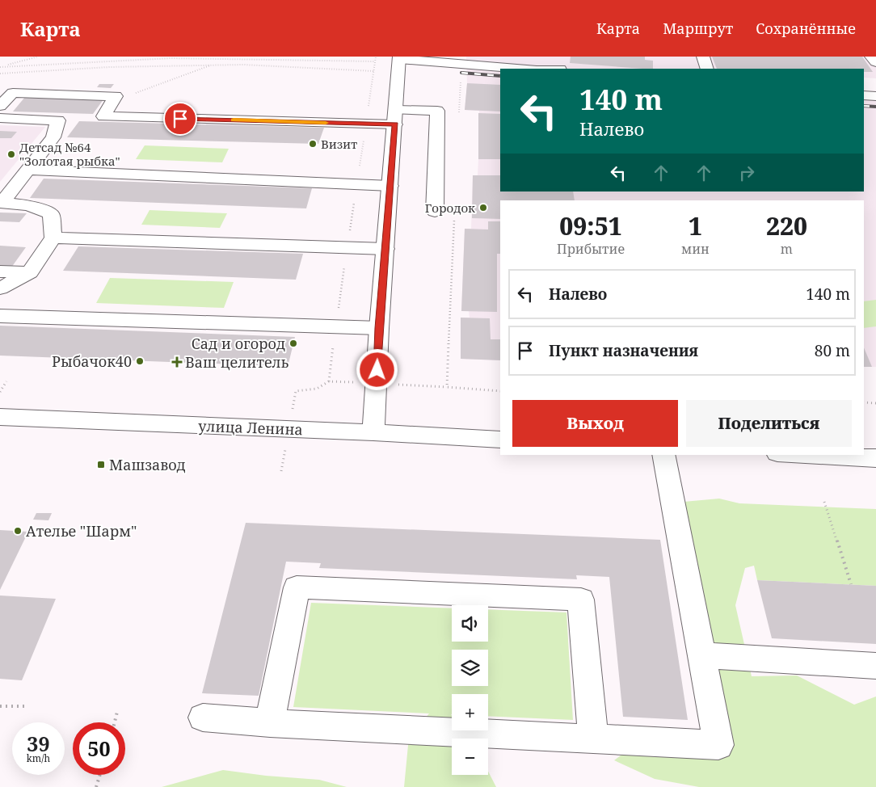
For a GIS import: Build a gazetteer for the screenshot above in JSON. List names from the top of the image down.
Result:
{
  "streets": {
    "main road": ["улица Ленина"]
  },
  "places": {
    "other": [
      "Визит",
      "Детсад №64 \"Золотая рыбка\"",
      "Городок",
      "Сад и огород",
      "Рыбачок40",
      "Ателье \"Шарм\""
    ],
    "health": ["Ваш целитель"],
    "transit": ["Машзавод"]
  },
  "page": {
    "header": "Карта",
    "nav": ["Карта", "Маршрут", "Сохранённые"],
    "turn": ["140 m", "Налево"],
    "eta": [
      "09:51",
      "Прибытие",
      "1",
      "мин",
      "220",
      "m"
    ],
    "list": [
      {
        "name": "Налево",
        "value": "140 m"
      },
      {
        "name": "Пункт назначения",
        "value": "80 m"
      }
    ],
    "buttons": ["Выход", "Поделиться"],
    "map_buttons": ["+", "−"],
    "speed": "39 km/h",
    "limit": "50"
  }
}
